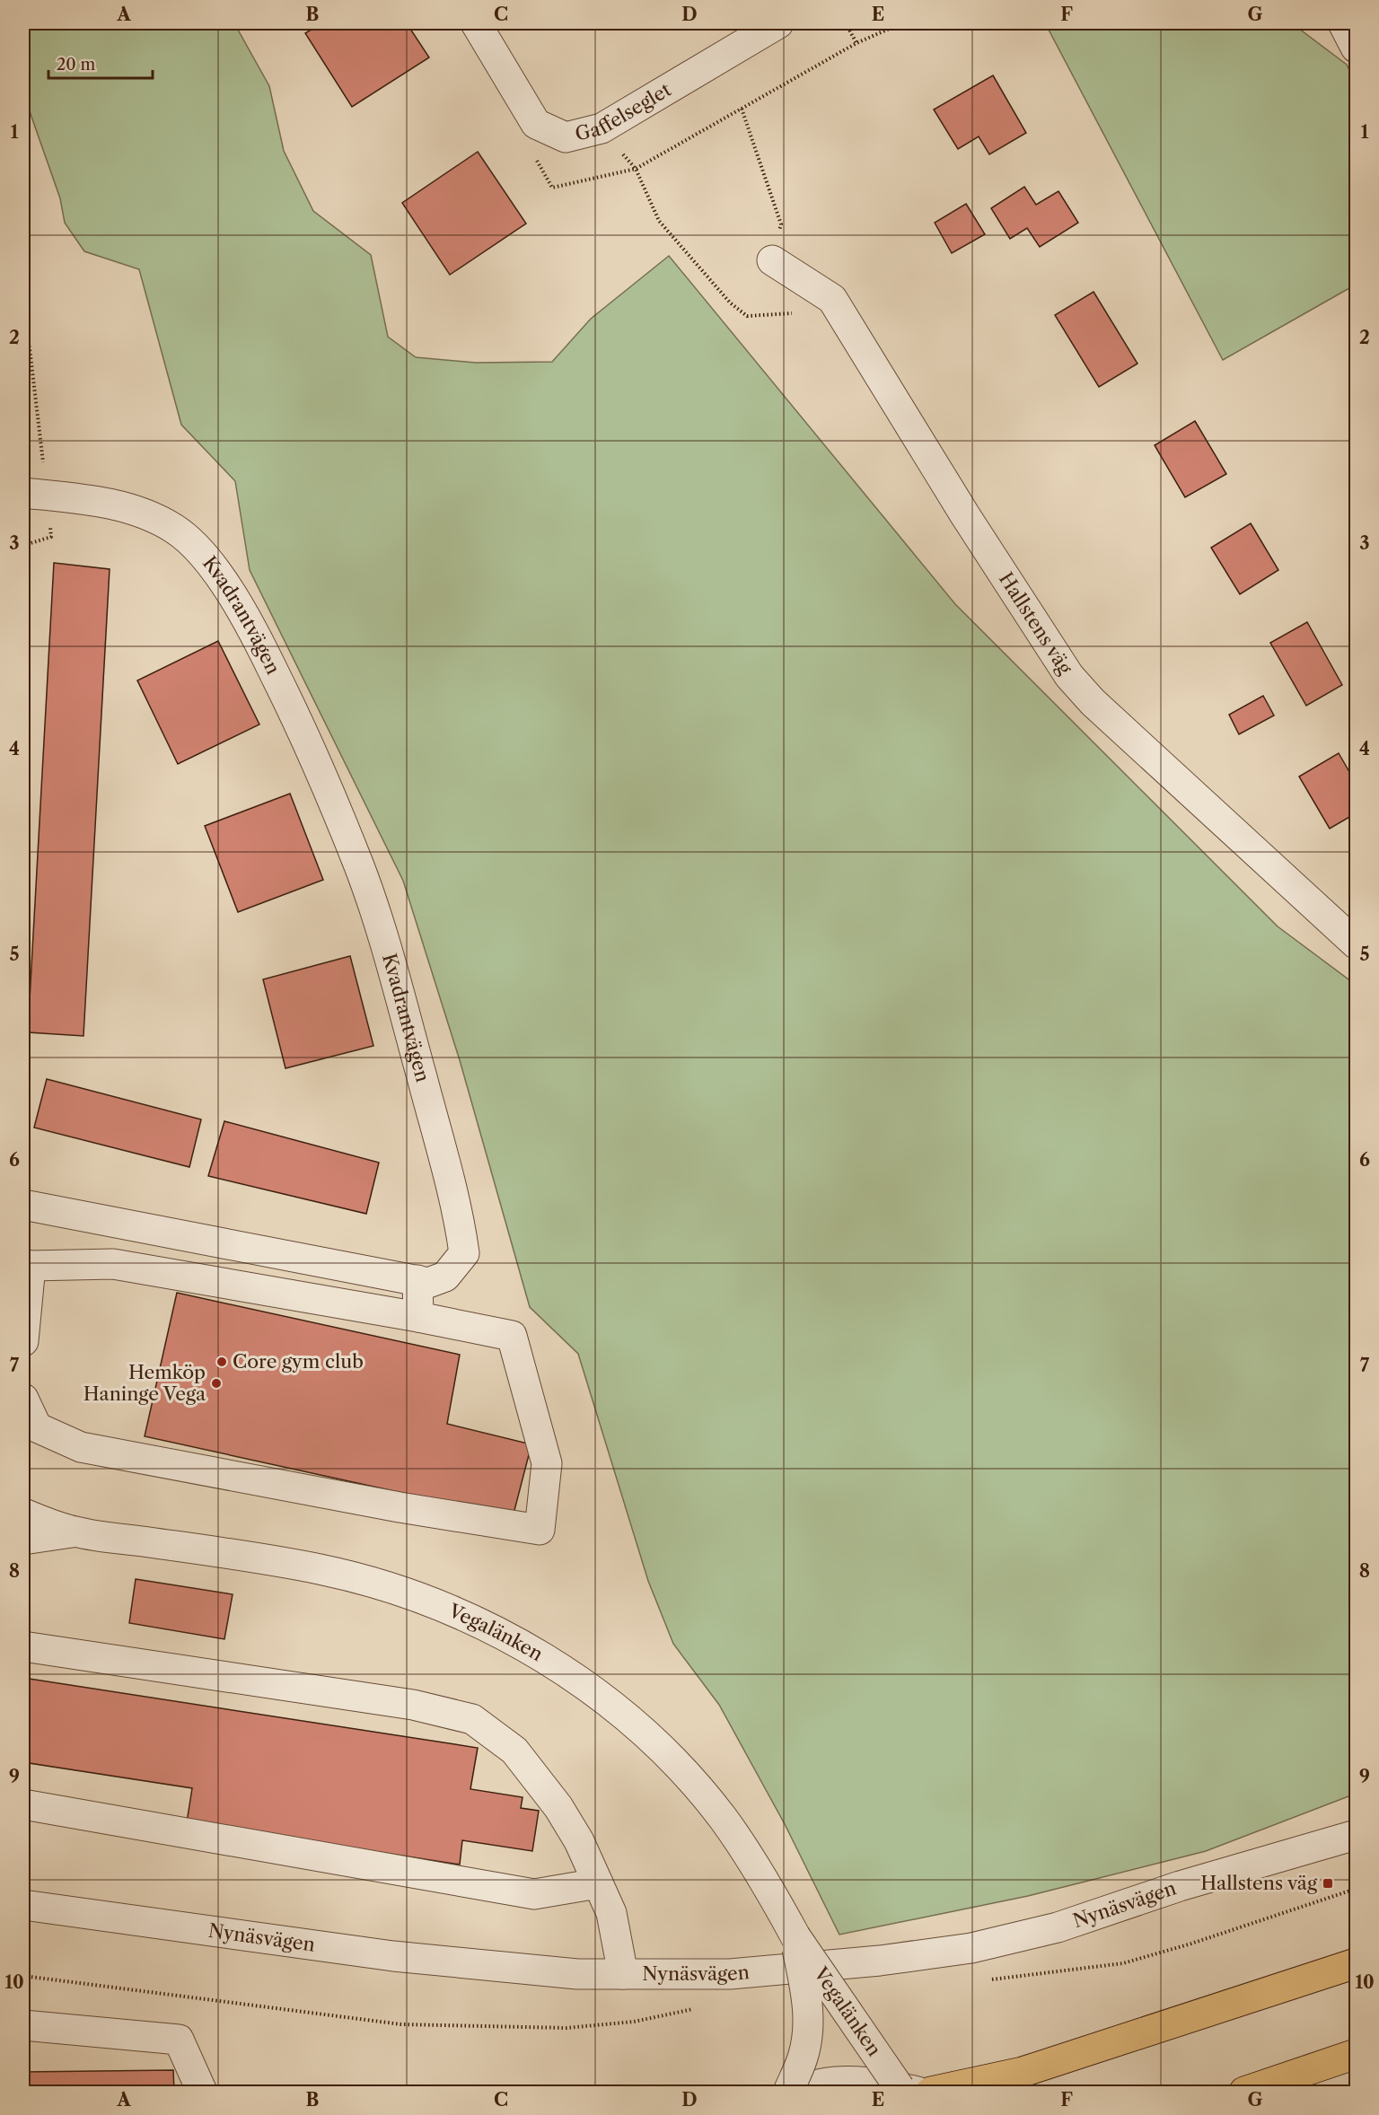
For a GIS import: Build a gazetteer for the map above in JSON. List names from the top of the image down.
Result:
{
  "streets": {
    "street": [
      "Gaffelseglet",
      "Kvadrantvägen",
      "Hallstens väg",
      "Vegalänken",
      "Nynäsvägen"
    ]
  },
  "places": {
    "other": ["Core gym club", "Hemköp Haninge Vega"],
    "transit": ["Hallstens väg"]
  },
  "scale_bar": "20 m",
  "grid": {
    "columns": [
      "A",
      "B",
      "C",
      "D",
      "E",
      "F",
      "G"
    ],
    "rows": [
      "1",
      "2",
      "3",
      "4",
      "5",
      "6",
      "7",
      "8",
      "9",
      "10"
    ]
  }
}
